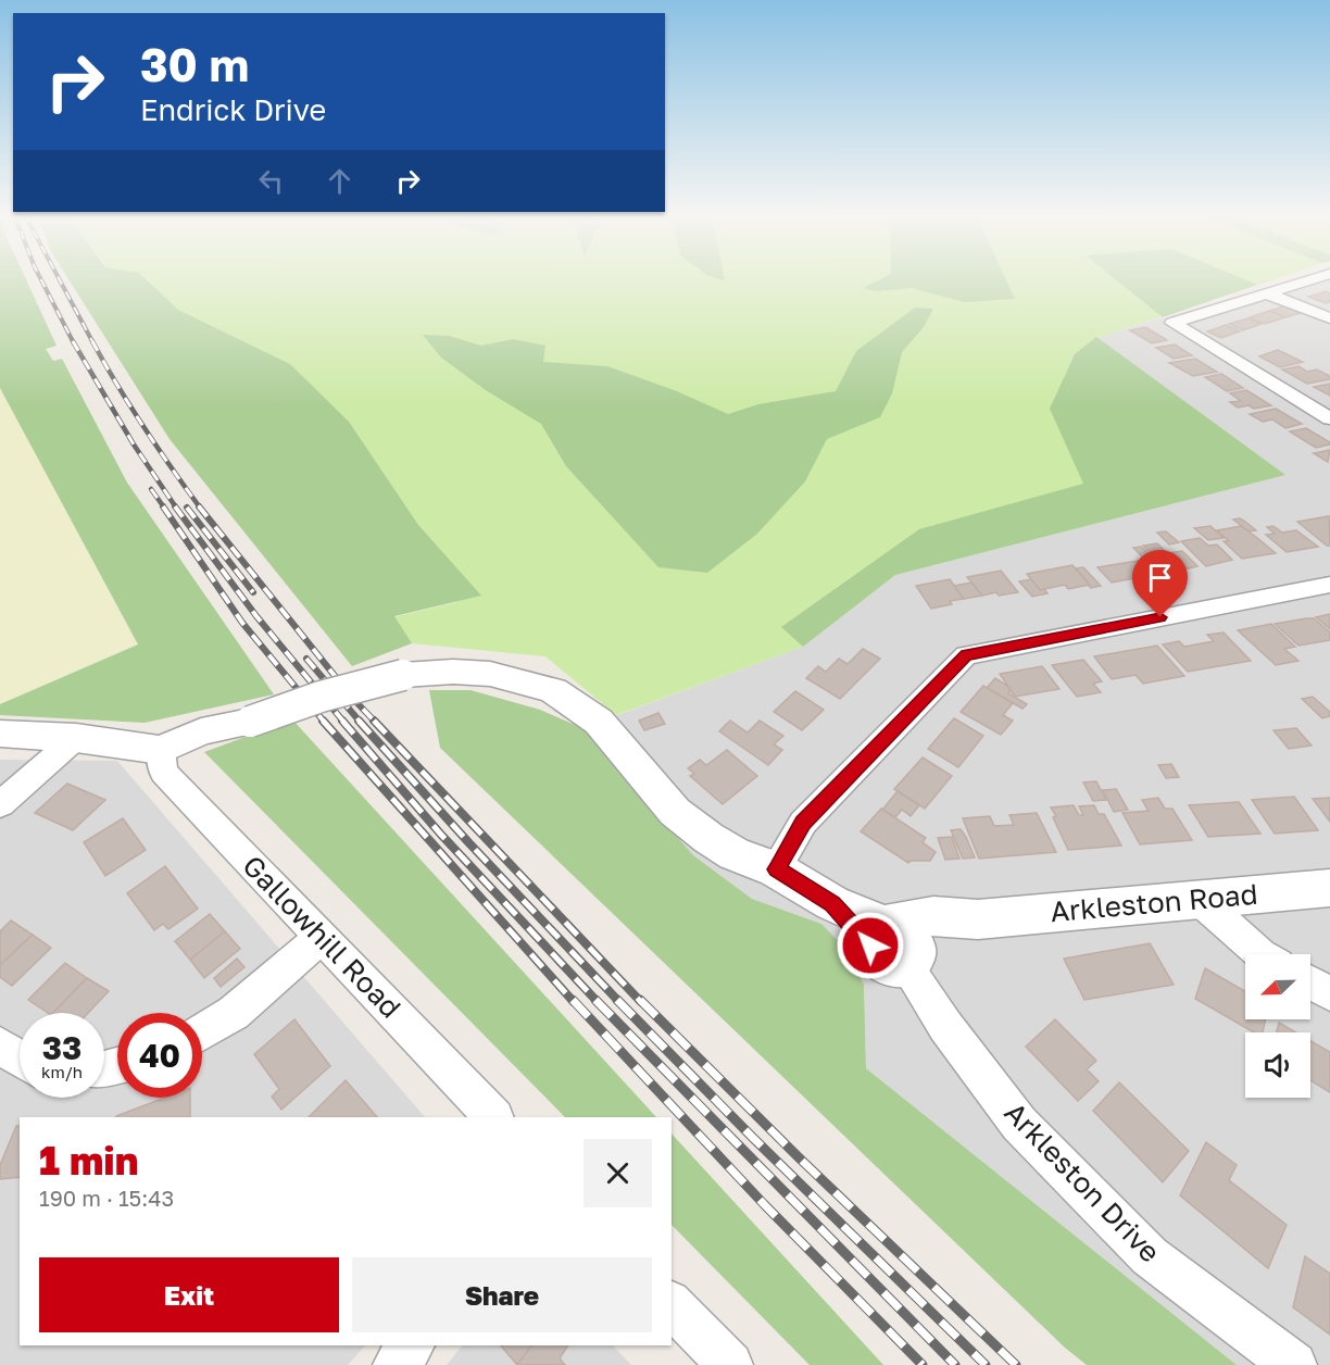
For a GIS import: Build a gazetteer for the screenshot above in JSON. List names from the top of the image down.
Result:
{
  "streets": {
    "street": ["Arkleston Road", "Gallowhill Road", "Arkleston Drive"]
  },
  "crossings": [
    ["Arkleston Road", "Arkleston Drive"]
  ],
  "north": "bottom left",
  "page": {
    "turn": ["30 m", "Endrick Drive"],
    "speed": "33 km/h",
    "limit": "40",
    "heading": ["1 min", "190 m · 15:43"],
    "buttons": ["Exit", "Share"]
  }
}
